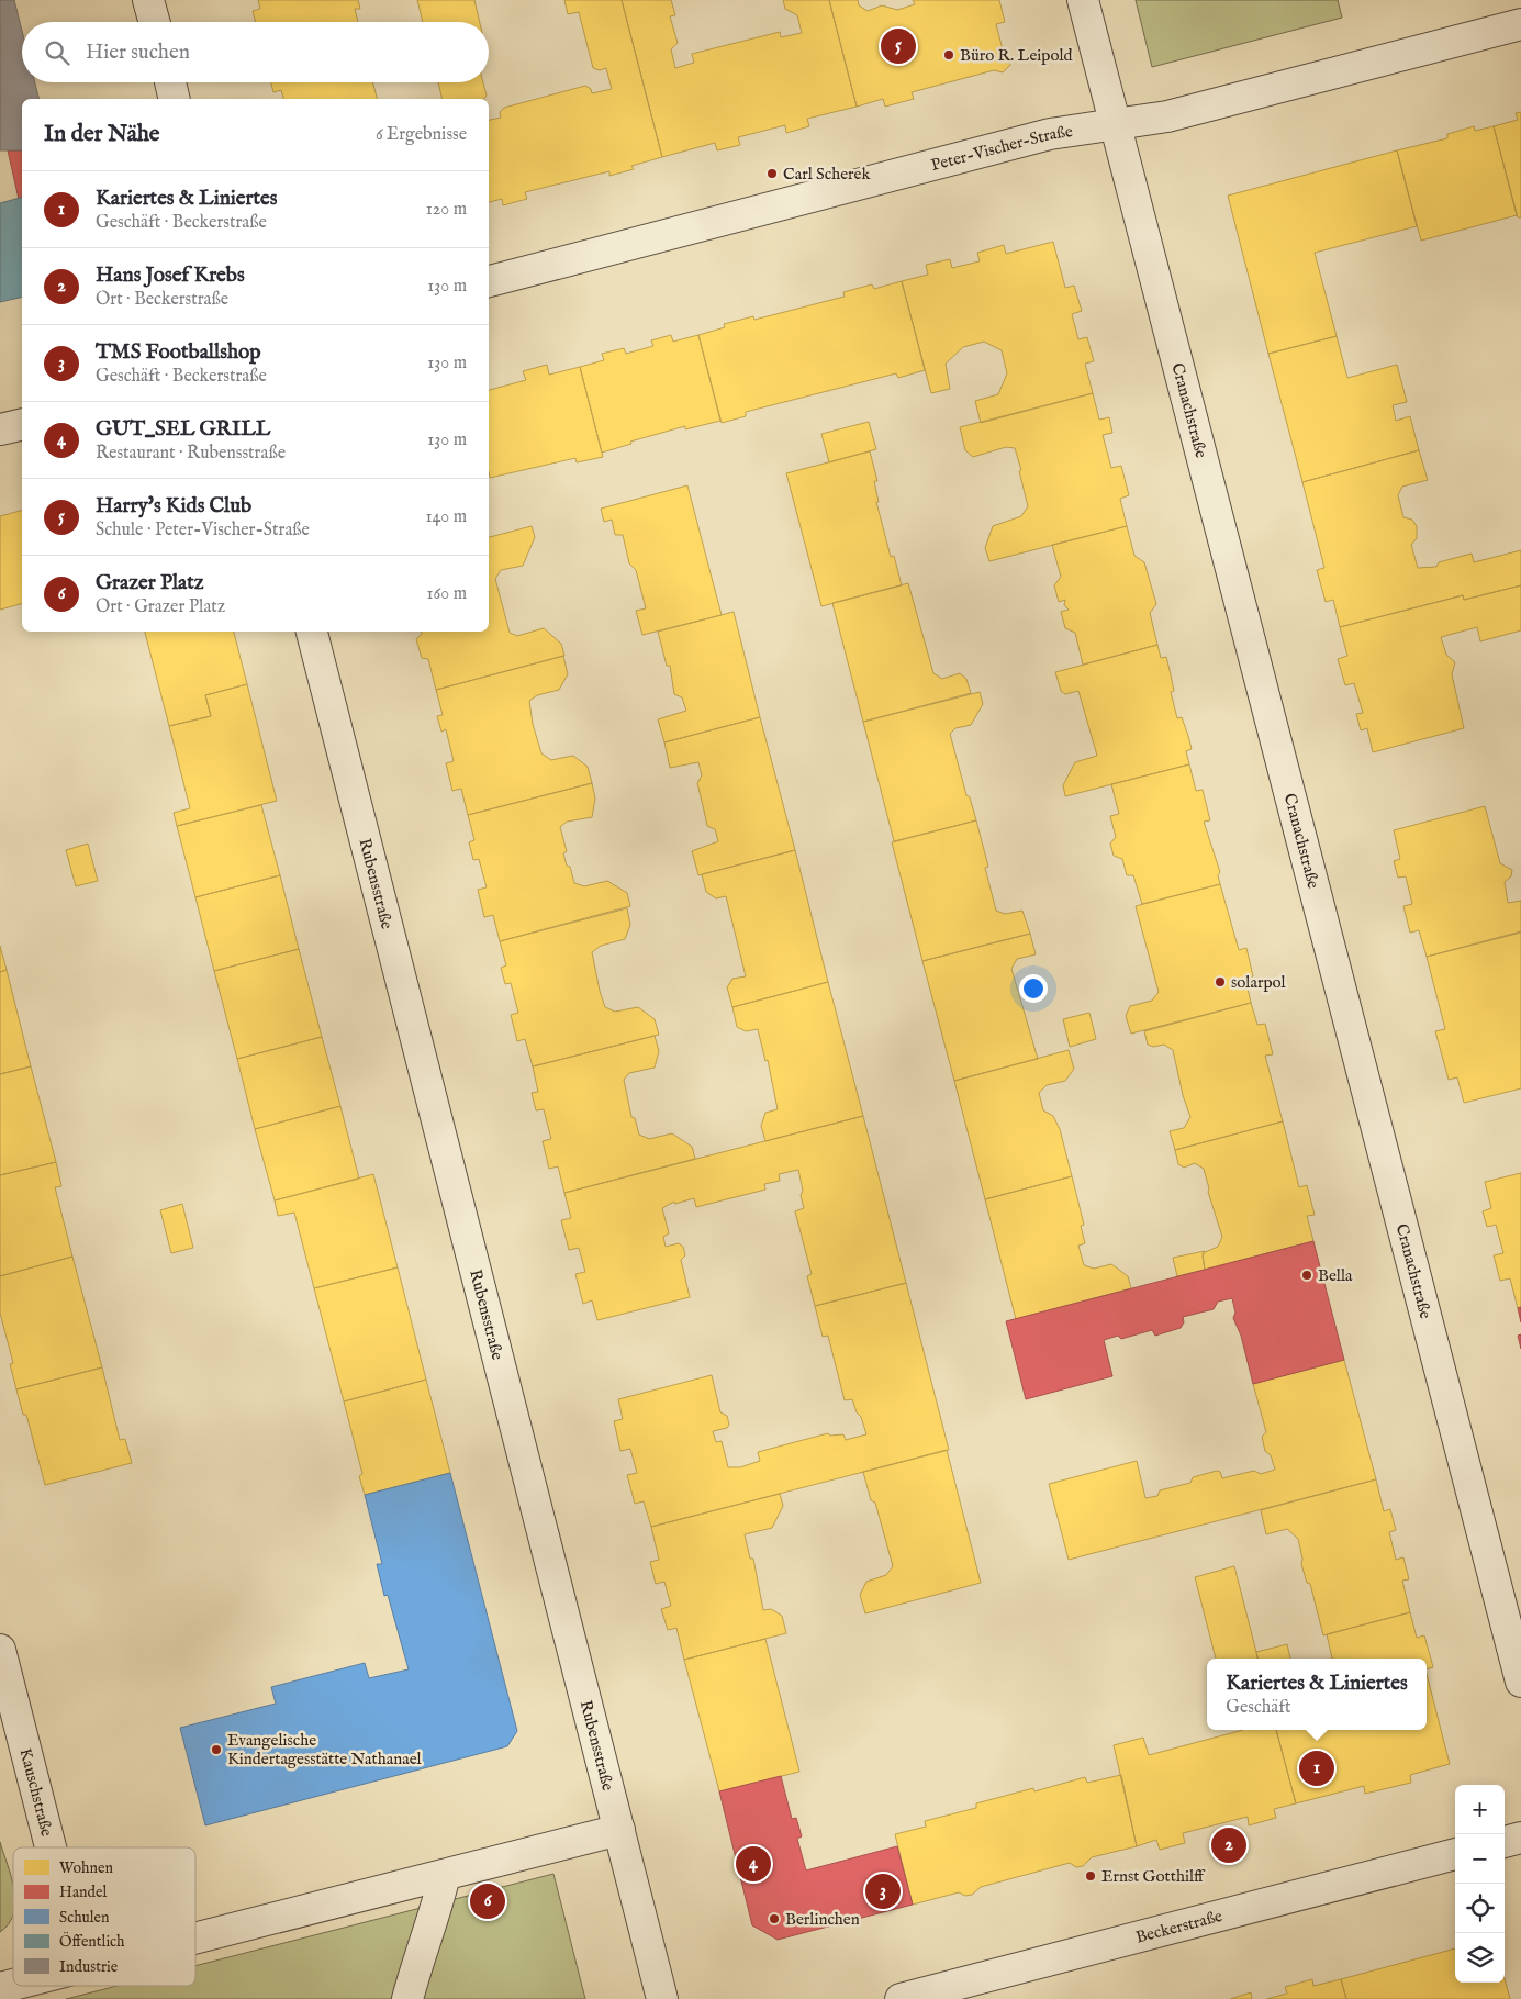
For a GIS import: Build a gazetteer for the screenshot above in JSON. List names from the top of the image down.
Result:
{
  "streets": {
    "street": [
      "Peter-Vischer-Straße",
      "Cranachstraße",
      "Rubensstraße",
      "Kauschstraße",
      "Beckerstraße"
    ]
  },
  "crossings": [
    ["Peter-Vischer-Straße", "Cranachstraße"]
  ],
  "places": [
    "Büro R. Leipold",
    "Carl Scherek",
    "solarpol",
    "Bella",
    "Evangelische Kindertagesstätte Nathanael",
    "Ernst Gotthilff",
    "Berlinchen"
  ],
  "legend": [
    "Wohnen",
    "Handel",
    "Schulen",
    "Öffentlich",
    "Industrie"
  ],
  "page": {
    "search": "Hier suchen",
    "pins": [
      "5",
      "1",
      "2",
      "4",
      "3",
      "6"
    ],
    "heading": ["In der Nähe", "6 Ergebnisse"],
    "list": [
      {
        "mark": "1",
        "name": "Kariertes & Liniertes",
        "note": "Geschäft · Beckerstraße",
        "value": "120 m"
      },
      {
        "mark": "2",
        "name": "Hans Josef Krebs",
        "note": "Ort · Beckerstraße",
        "value": "130 m"
      },
      {
        "mark": "3",
        "name": "TMS Footballshop",
        "note": "Geschäft · Beckerstraße",
        "value": "130 m"
      },
      {
        "mark": "4",
        "name": "GUT_SEL GRILL",
        "note": "Restaurant · Rubensstraße",
        "value": "130 m"
      },
      {
        "mark": "5",
        "name": "Harry's Kids Club",
        "note": "Schule · Peter-Vischer-Straße",
        "value": "140 m"
      },
      {
        "mark": "6",
        "name": "Grazer Platz",
        "note": "Ort · Grazer Platz",
        "value": "160 m"
      }
    ],
    "popup": ["Kariertes & Liniertes", "Geschäft"],
    "map_buttons": ["+", "−"]
  }
}
